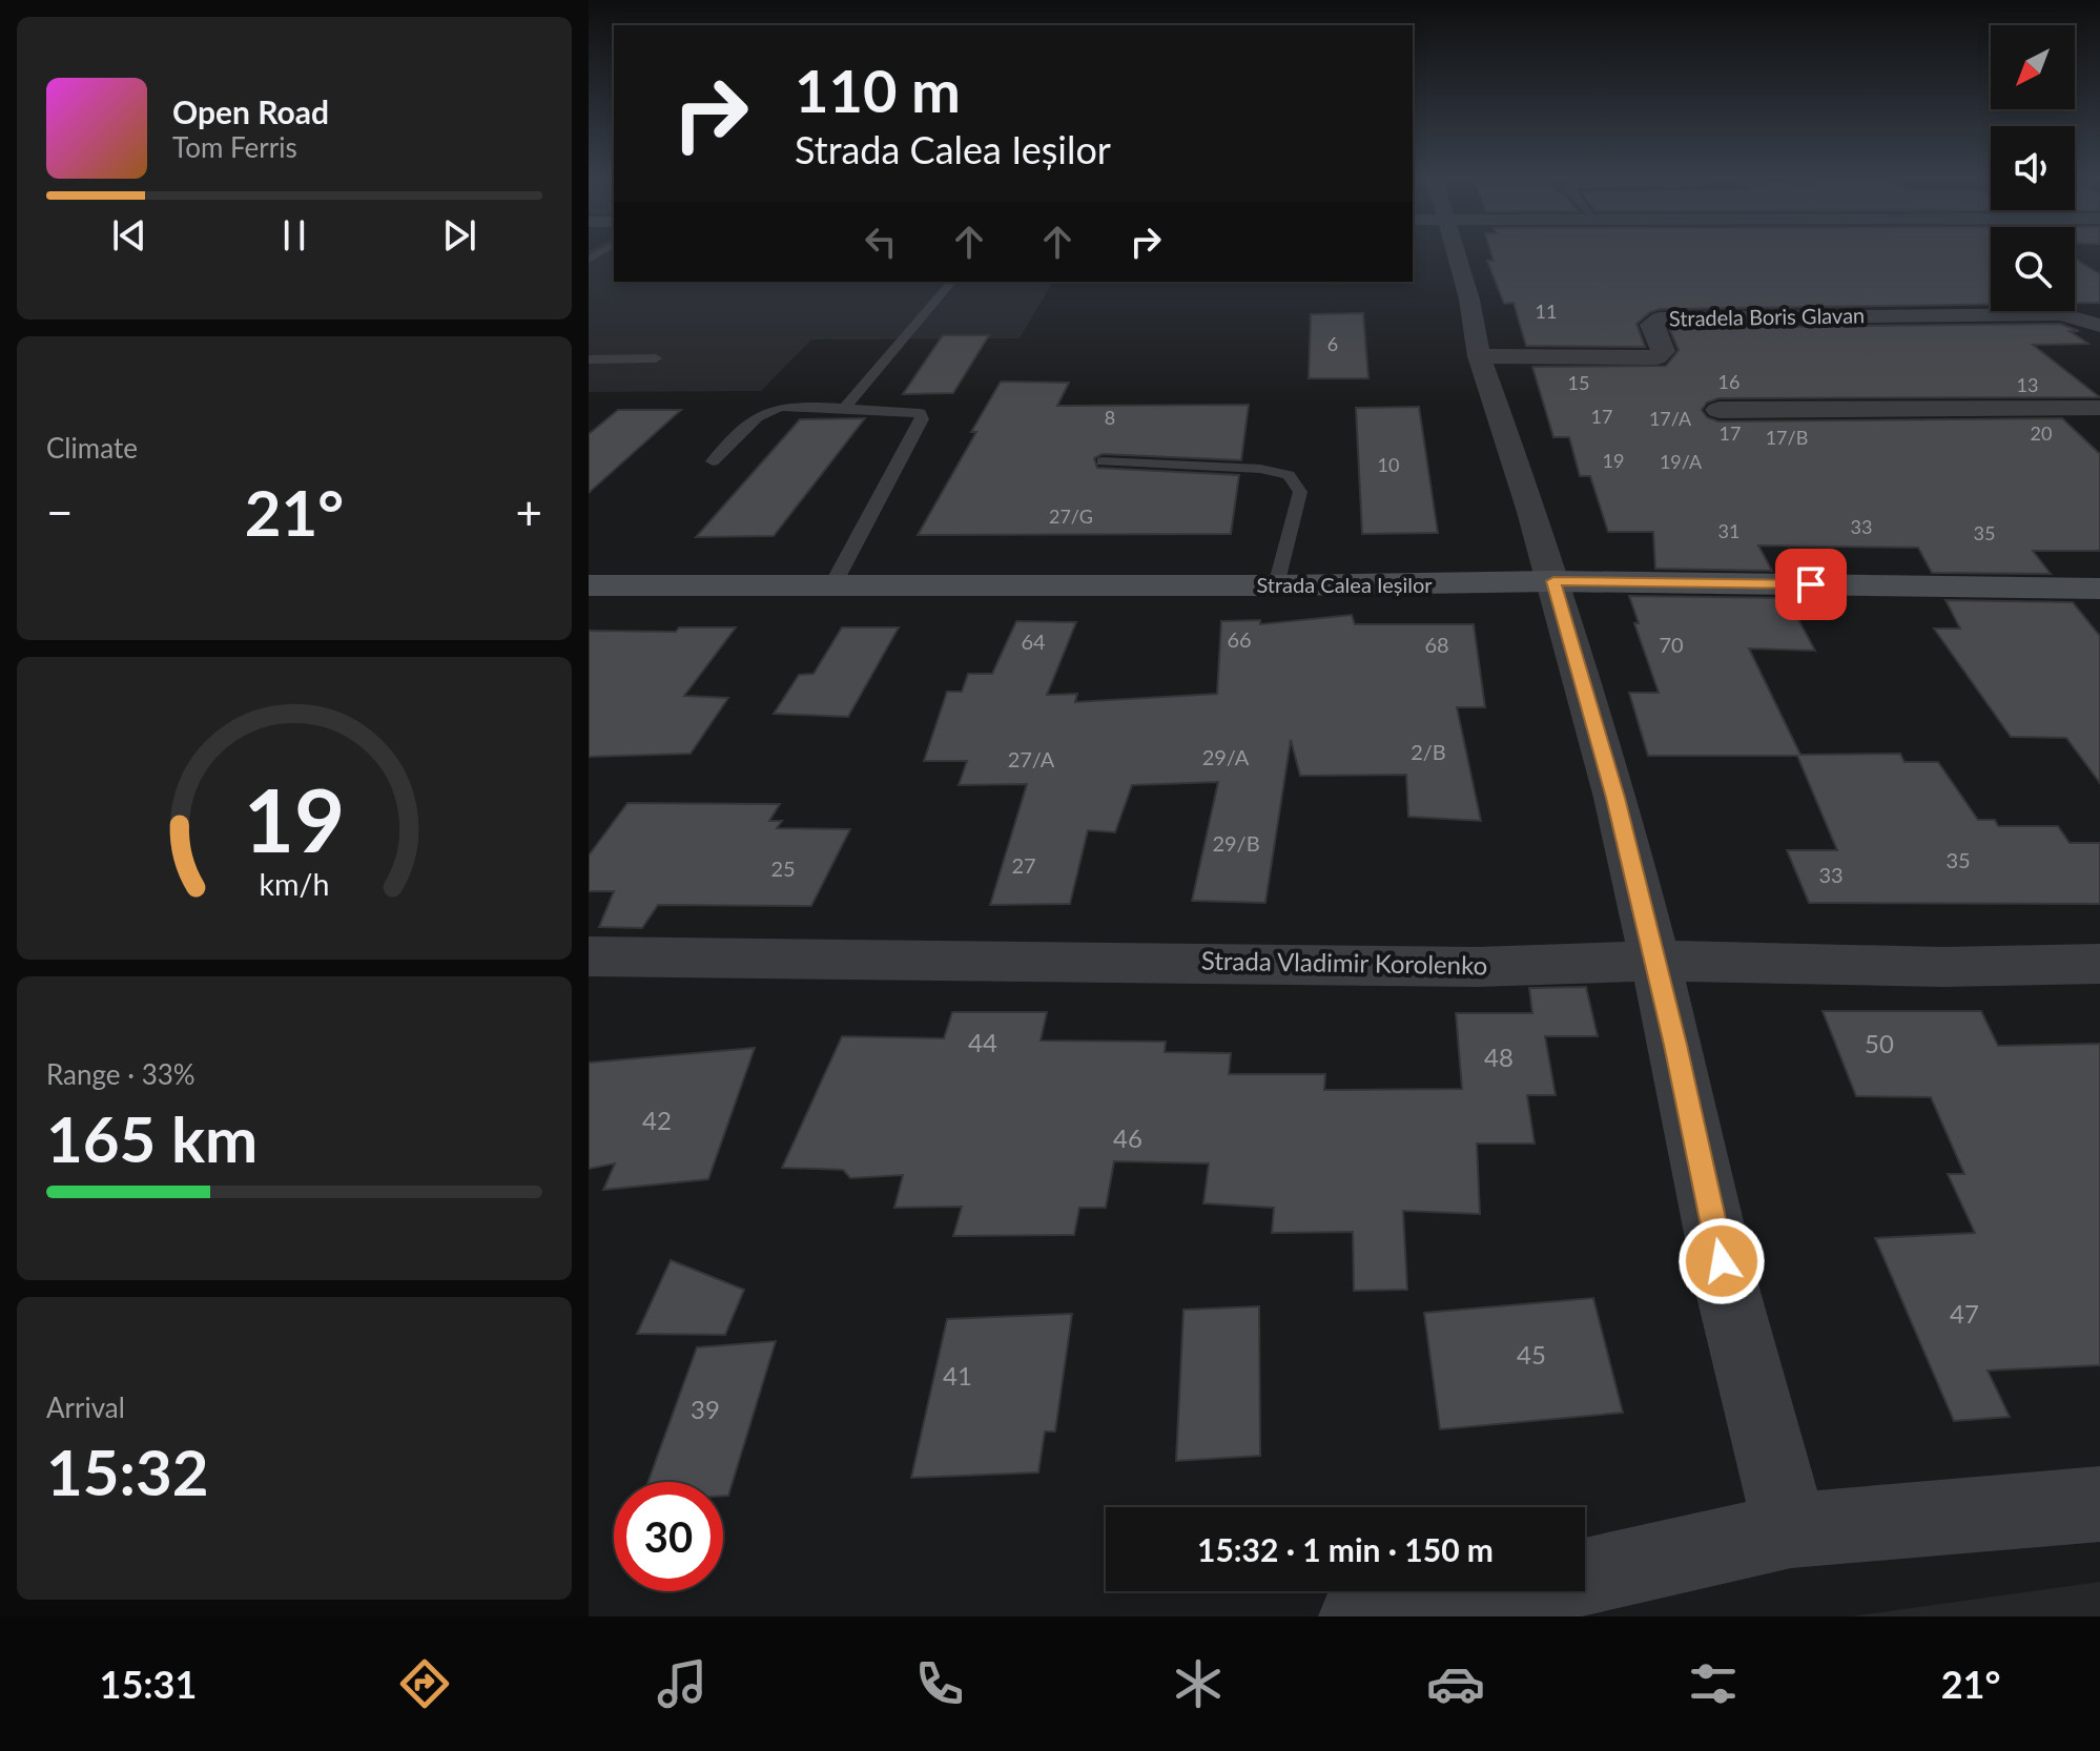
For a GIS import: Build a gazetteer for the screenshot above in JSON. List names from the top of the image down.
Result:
{
  "streets": {
    "street": ["Stradela Boris Glavan", "Strada Calea Ieșilor", "Strada Vladimir Korolenko"]
  },
  "house_numbers": [
    "11",
    "6",
    "16",
    "15",
    "13",
    "17",
    "8",
    "17/A",
    "17",
    "20",
    "17/B",
    "19",
    "19/A",
    "10",
    "27/G",
    "33",
    "31",
    "35",
    "66",
    "64",
    "68",
    "70",
    "2/B",
    "29/A",
    "27/A",
    "29/B",
    "35",
    "27",
    "25",
    "33",
    "44",
    "50",
    "48",
    "42",
    "46",
    "47",
    "45",
    "41",
    "39"
  ],
  "north": "bottom left",
  "page": {
    "turn": ["110 m", "Strada Calea Ieșilor"],
    "song": ["Open Road", "Tom Ferris"],
    "tile": [
      "Climate",
      ["Range · 33%", "165 km"],
      ["Arrival", "15:32"]
    ],
    "heat": ["−", "21°", "+"],
    "limit": "30",
    "trip": "15:32 · 1 min · 150 m",
    "tabs": ["15:31", "21°"],
    "gauge": ["19", "km/h"]
  }
}
